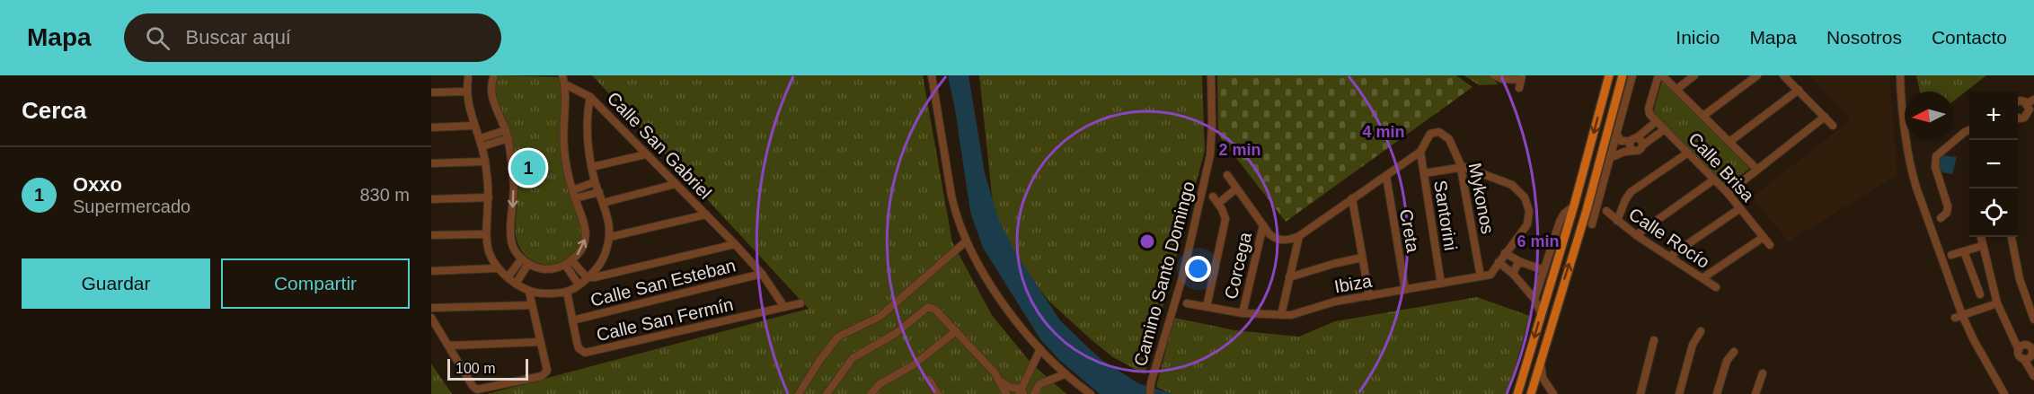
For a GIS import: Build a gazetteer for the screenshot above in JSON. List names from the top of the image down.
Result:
{
  "streets": {
    "street": [
      "Calle San Gabriel",
      "Calle Brisa",
      "Mykonos",
      "Santorini",
      "Creta",
      "Calle Rocío",
      "Corcega",
      "Camino Santo Domingo",
      "Calle San Esteban",
      "Ibiza",
      "Calle San Fermín"
    ]
  },
  "crossings": [
    ["Mykonos", "Santorini"],
    ["Mykonos", "Ibiza"],
    ["Santorini", "Ibiza"],
    ["Creta", "Ibiza"],
    ["Corcega", "Ibiza"],
    ["Calle San Esteban", "Calle San Fermín"]
  ],
  "scale_bar": "100 m",
  "north": "left",
  "page": {
    "header": "Mapa",
    "search": "Buscar aquí",
    "nav": [
      "Inicio",
      "Mapa",
      "Nosotros",
      "Contacto"
    ],
    "heading": "Cerca",
    "map_buttons": ["+", "−"],
    "list": [
      {
        "mark": "1",
        "name": "Oxxo",
        "note": "Supermercado",
        "value": "830 m"
      }
    ],
    "pins": "1",
    "buttons": ["Guardar", "Compartir"],
    "scale": "100 m"
  },
  "rings": ["4 min", "2 min", "6 min"]
}
